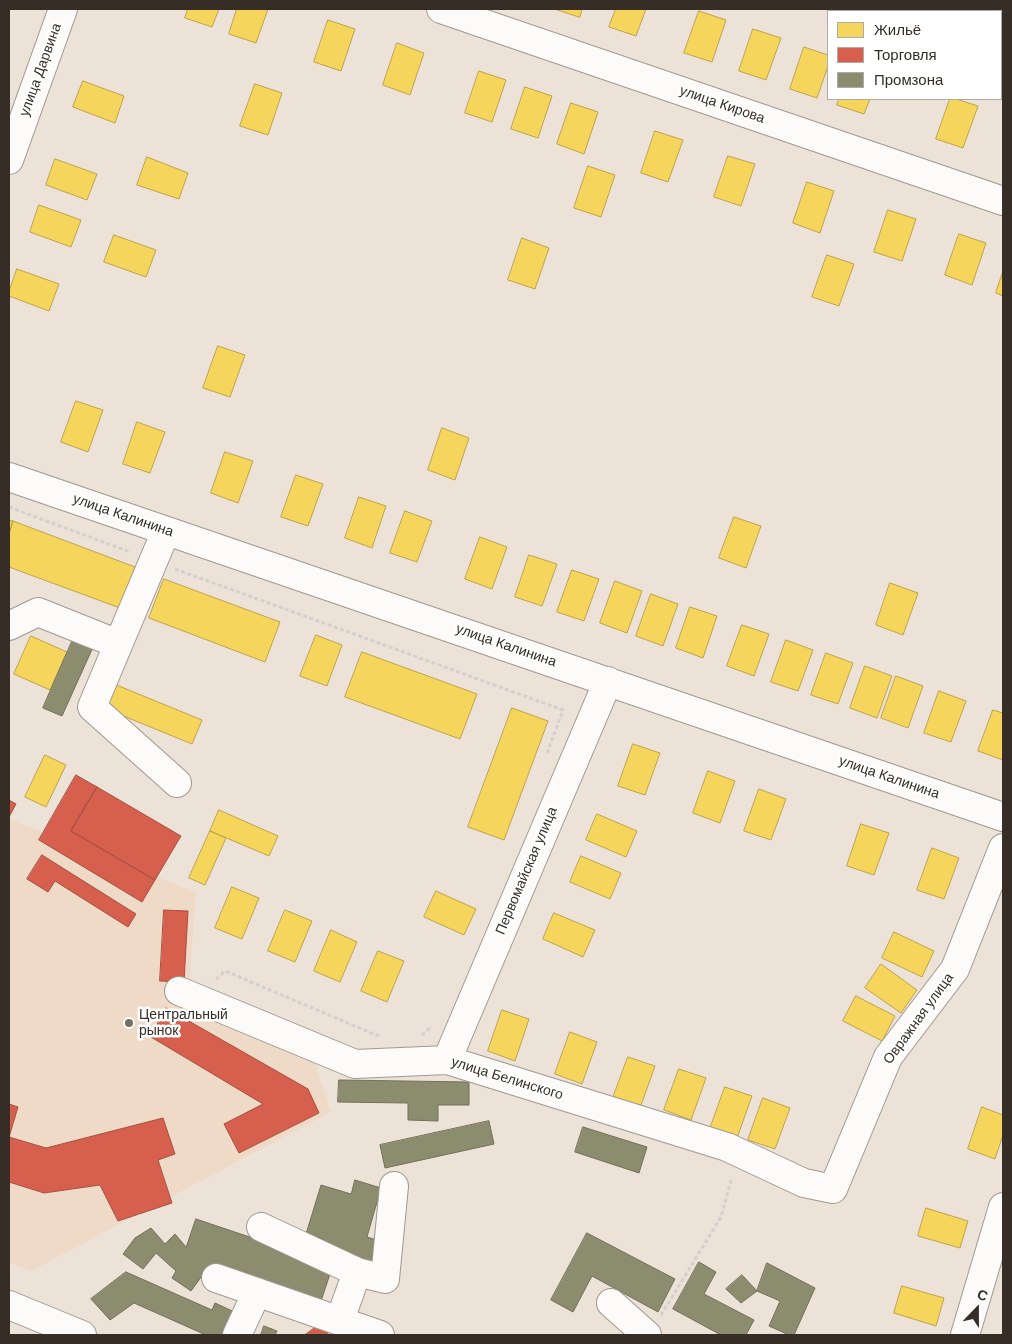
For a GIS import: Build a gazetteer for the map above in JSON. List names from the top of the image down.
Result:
{
  "streets": {
    "street": [
      "улица Дарвина",
      "улица Кирова",
      "улица Калинина",
      "Первомайская улица",
      "Овражная улица",
      "улица Белинского"
    ]
  },
  "crossings": [
    ["улица Калинина", "Первомайская улица"],
    ["Первомайская улица", "улица Белинского"],
    ["Овражная улица", "улица Белинского"]
  ],
  "places": ["Центральный рынок"],
  "legend": ["Жильё", "Торговля", "Промзона"],
  "north": "top"
}
